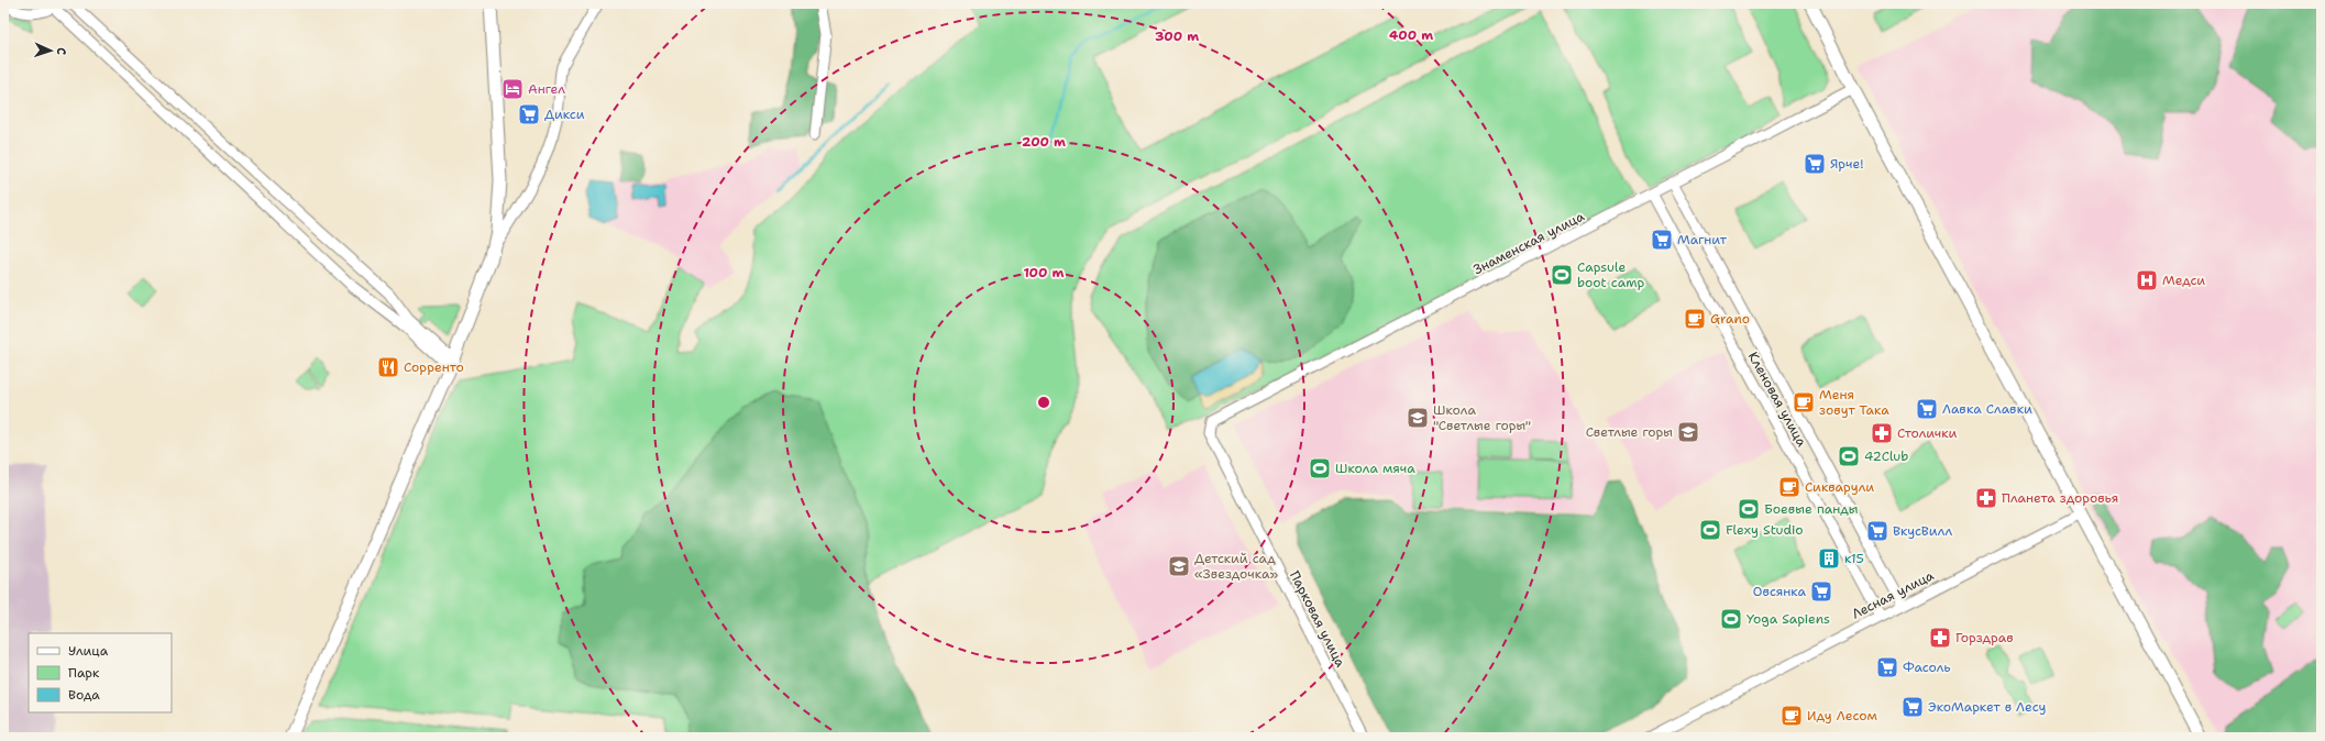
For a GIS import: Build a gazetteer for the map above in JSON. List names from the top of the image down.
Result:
{
  "streets": {
    "street": [
      "Знаменская улица",
      "Кленовая улица",
      "Лесная улица",
      "Парковая улица"
    ]
  },
  "crossings": [
    ["Знаменская улица", "Кленовая улица"],
    ["Знаменская улица", "Парковая улица"],
    ["Кленовая улица", "Лесная улица"]
  ],
  "places": {
    "hotel": ["Ангел"],
    "supermarket": [
      "Дикси",
      "Ярче!",
      "Магнит",
      "Лавка Славки",
      "ВкусВилл",
      "Овсянка",
      "Фасоль",
      "ЭкоМаркет в Лесу"
    ],
    "sports": [
      "Capsule boot camp",
      "42Club",
      "Школа мяча",
      "Боевые панды",
      "Flexy Studio",
      "Yoga Sapiens"
    ],
    "hospital": ["Медси"],
    "cafe": [
      "Grano",
      "Меня зовут Така",
      "Сикварули",
      "Иду Лесом"
    ],
    "restaurant": ["Сорренто"],
    "school or university": ["Школа \"Светлые горы\"", "Светлые горы", "Детский сад «Звездочка»"],
    "pharmacy": ["Столички", "Планета здоровья", "Горздрав"],
    "building": ["к15"]
  },
  "legend": ["Улица", "Парк", "Вода"],
  "north": "right",
  "rings": [
    "400 m",
    "300 m",
    "200 m",
    "100 m"
  ]
}
